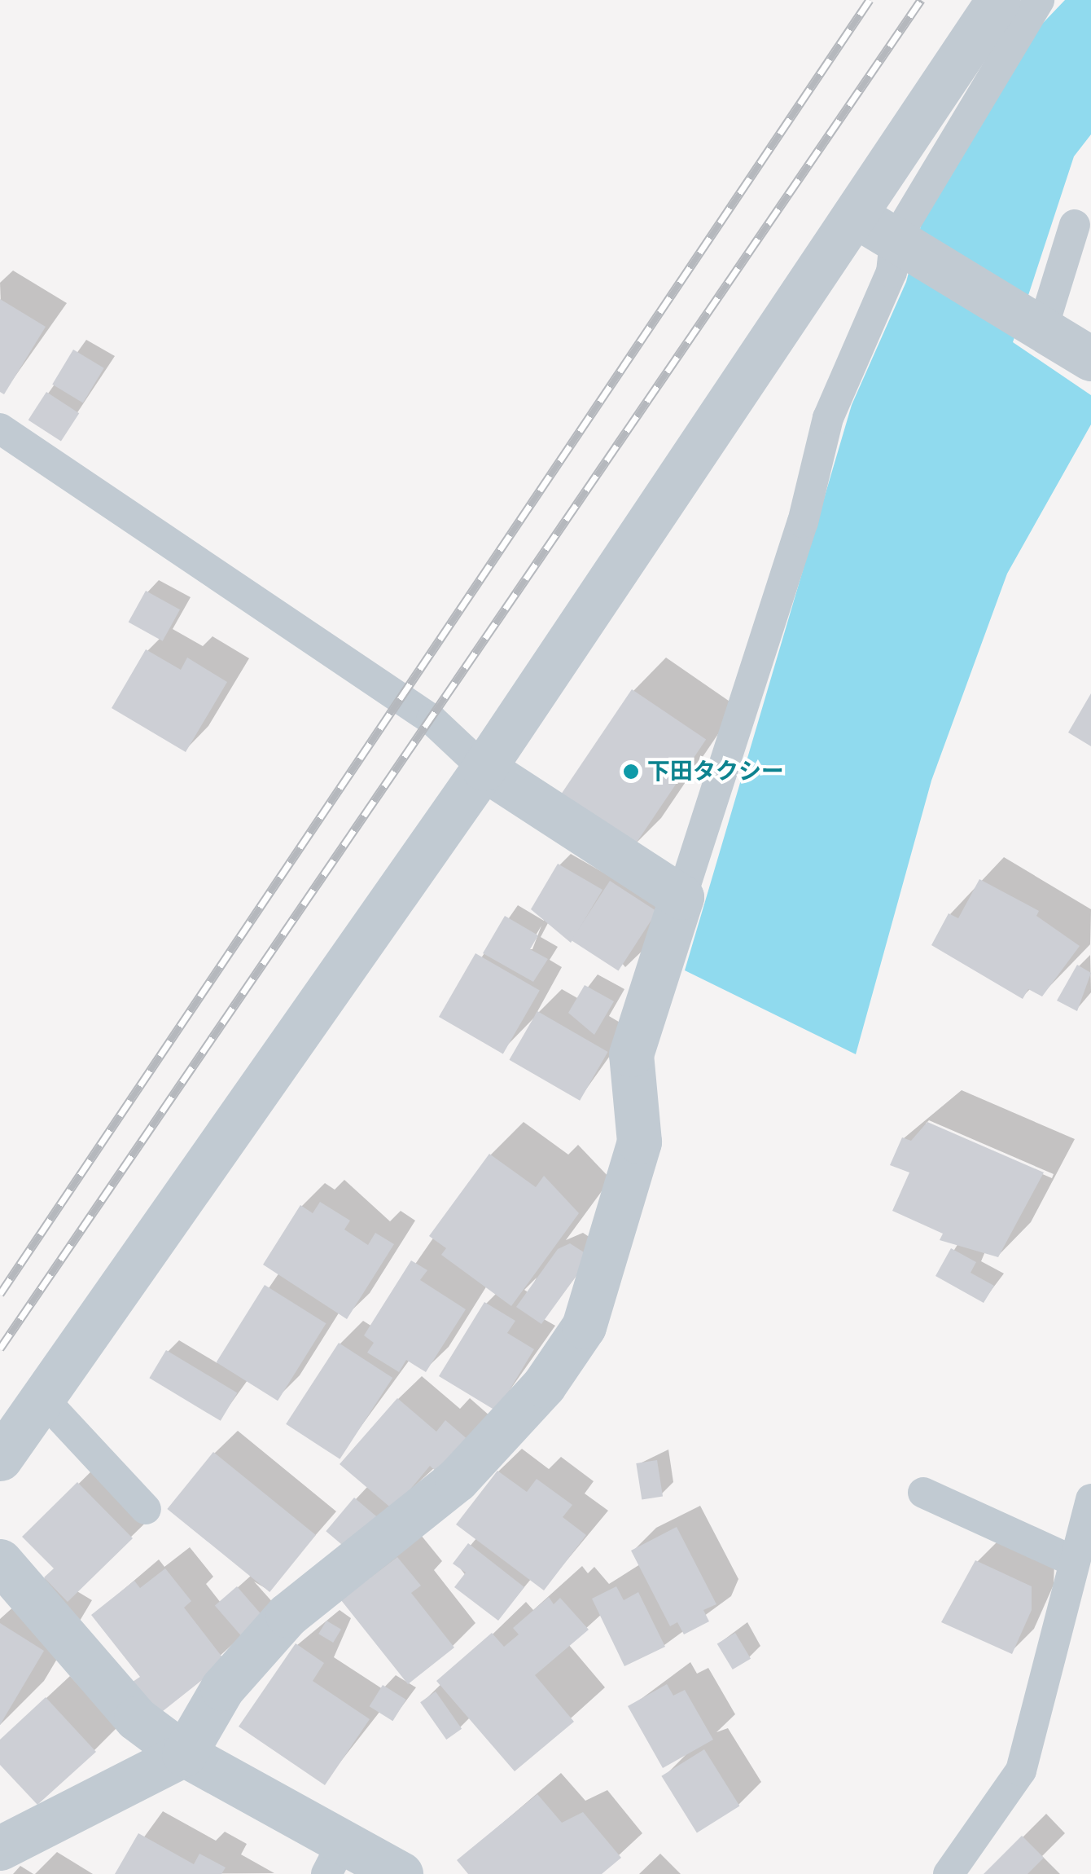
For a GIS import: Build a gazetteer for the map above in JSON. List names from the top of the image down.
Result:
{
  "places": ["下田タクシー"]
}
